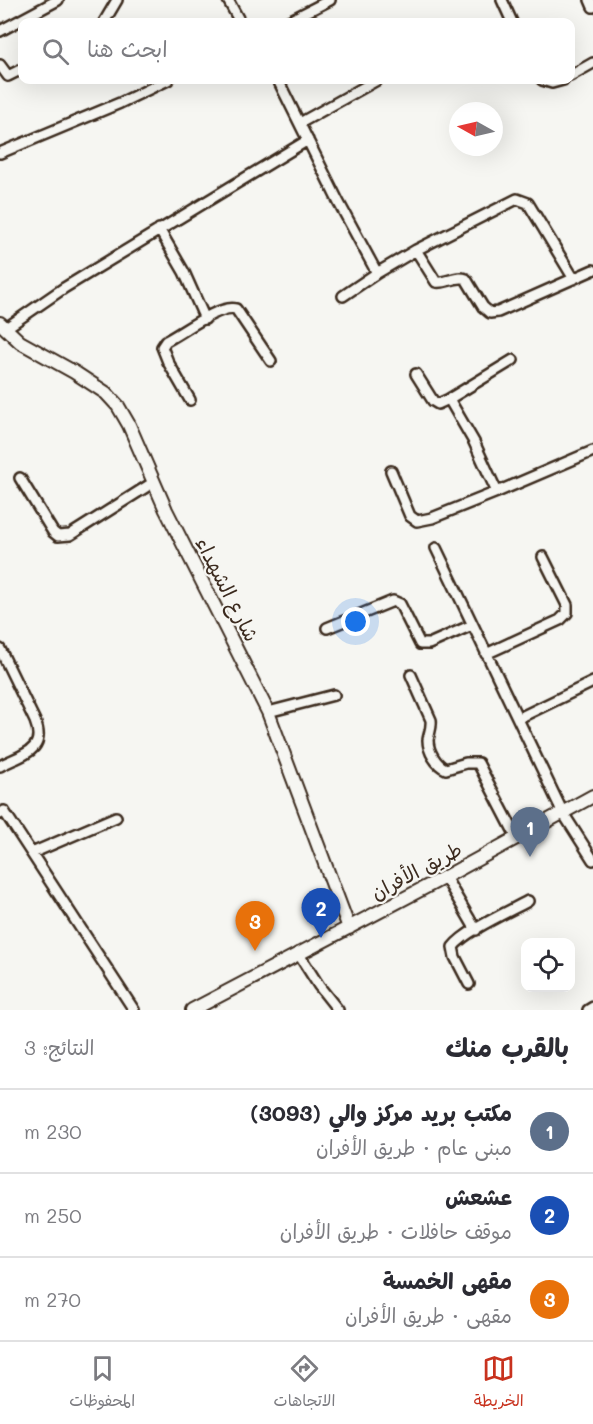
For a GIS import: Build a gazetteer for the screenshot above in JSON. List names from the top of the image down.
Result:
{
  "streets": {
    "street": ["شارع الشهداء", "طريق الأفران"]
  },
  "crossings": [
    ["شارع الشهداء", "طريق الأفران"]
  ],
  "north": "left",
  "page": {
    "search": "ابحث هنا",
    "pins": ["1", "2", "3"],
    "heading": ["بالقرب منك", "النتائج: 3"],
    "list": [
      {
        "mark": "1",
        "name": "مكتب بريد مركز والي (3093)",
        "note": "مبنى عام · طريق الأفران",
        "value": "230 m"
      },
      {
        "mark": "2",
        "name": "عشعش",
        "note": "موقف حافلات · طريق الأفران",
        "value": "250 m"
      },
      {
        "mark": "3",
        "name": "مقهى الخمسة",
        "note": "مقهى · طريق الأفران",
        "value": "270 m"
      }
    ],
    "nav": ["الخريطة", "الاتجاهات", "المحفوظات"]
  }
}
